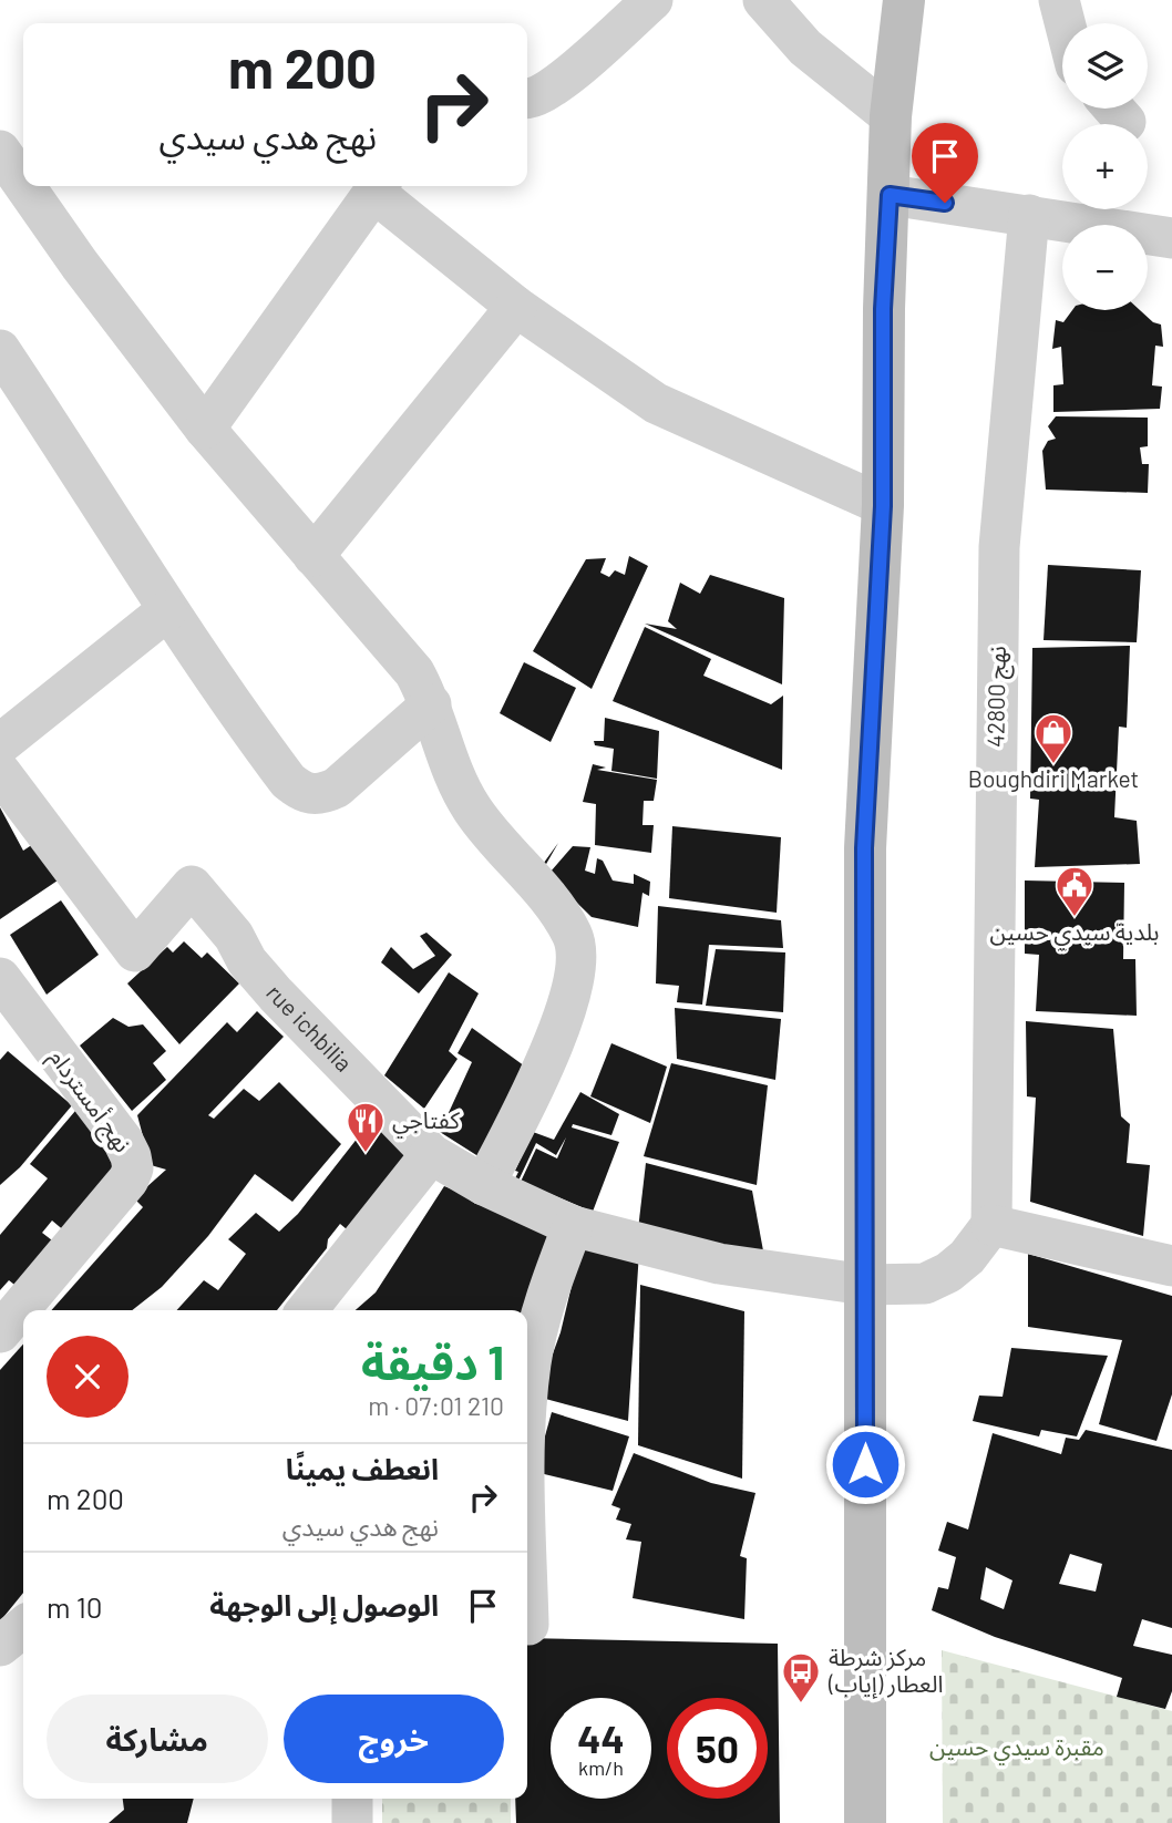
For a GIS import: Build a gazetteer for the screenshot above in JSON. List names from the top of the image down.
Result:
{
  "streets": {
    "street": ["نهج 42800", "rue ichbilia", "نهج أمستردام"]
  },
  "crossings": [
    ["نهج 42800", "rue ichbilia"]
  ],
  "parks": ["مقبرة سيدي حسين"],
  "places": {
    "shop": ["Boughdiri Market"],
    "public building": ["بلدية سيدي حسين"],
    "restaurant": ["كفتاجي"],
    "bus stop": ["مركز شرطة العطار (إياب)"]
  },
  "page": {
    "map_buttons": ["+", "−"],
    "turn": ["200 m", "نهج هدي سيدي"],
    "heading": ["1 دقيقة", "210 m · 07:01"],
    "list": [
      {
        "name": "انعطف يمينًا",
        "note": "نهج هدي سيدي",
        "value": "200 m"
      },
      {
        "name": "الوصول إلى الوجهة",
        "value": "10 m"
      }
    ],
    "buttons": ["خروج", "مشاركة"],
    "speed": "44 km/h",
    "limit": "50"
  }
}
